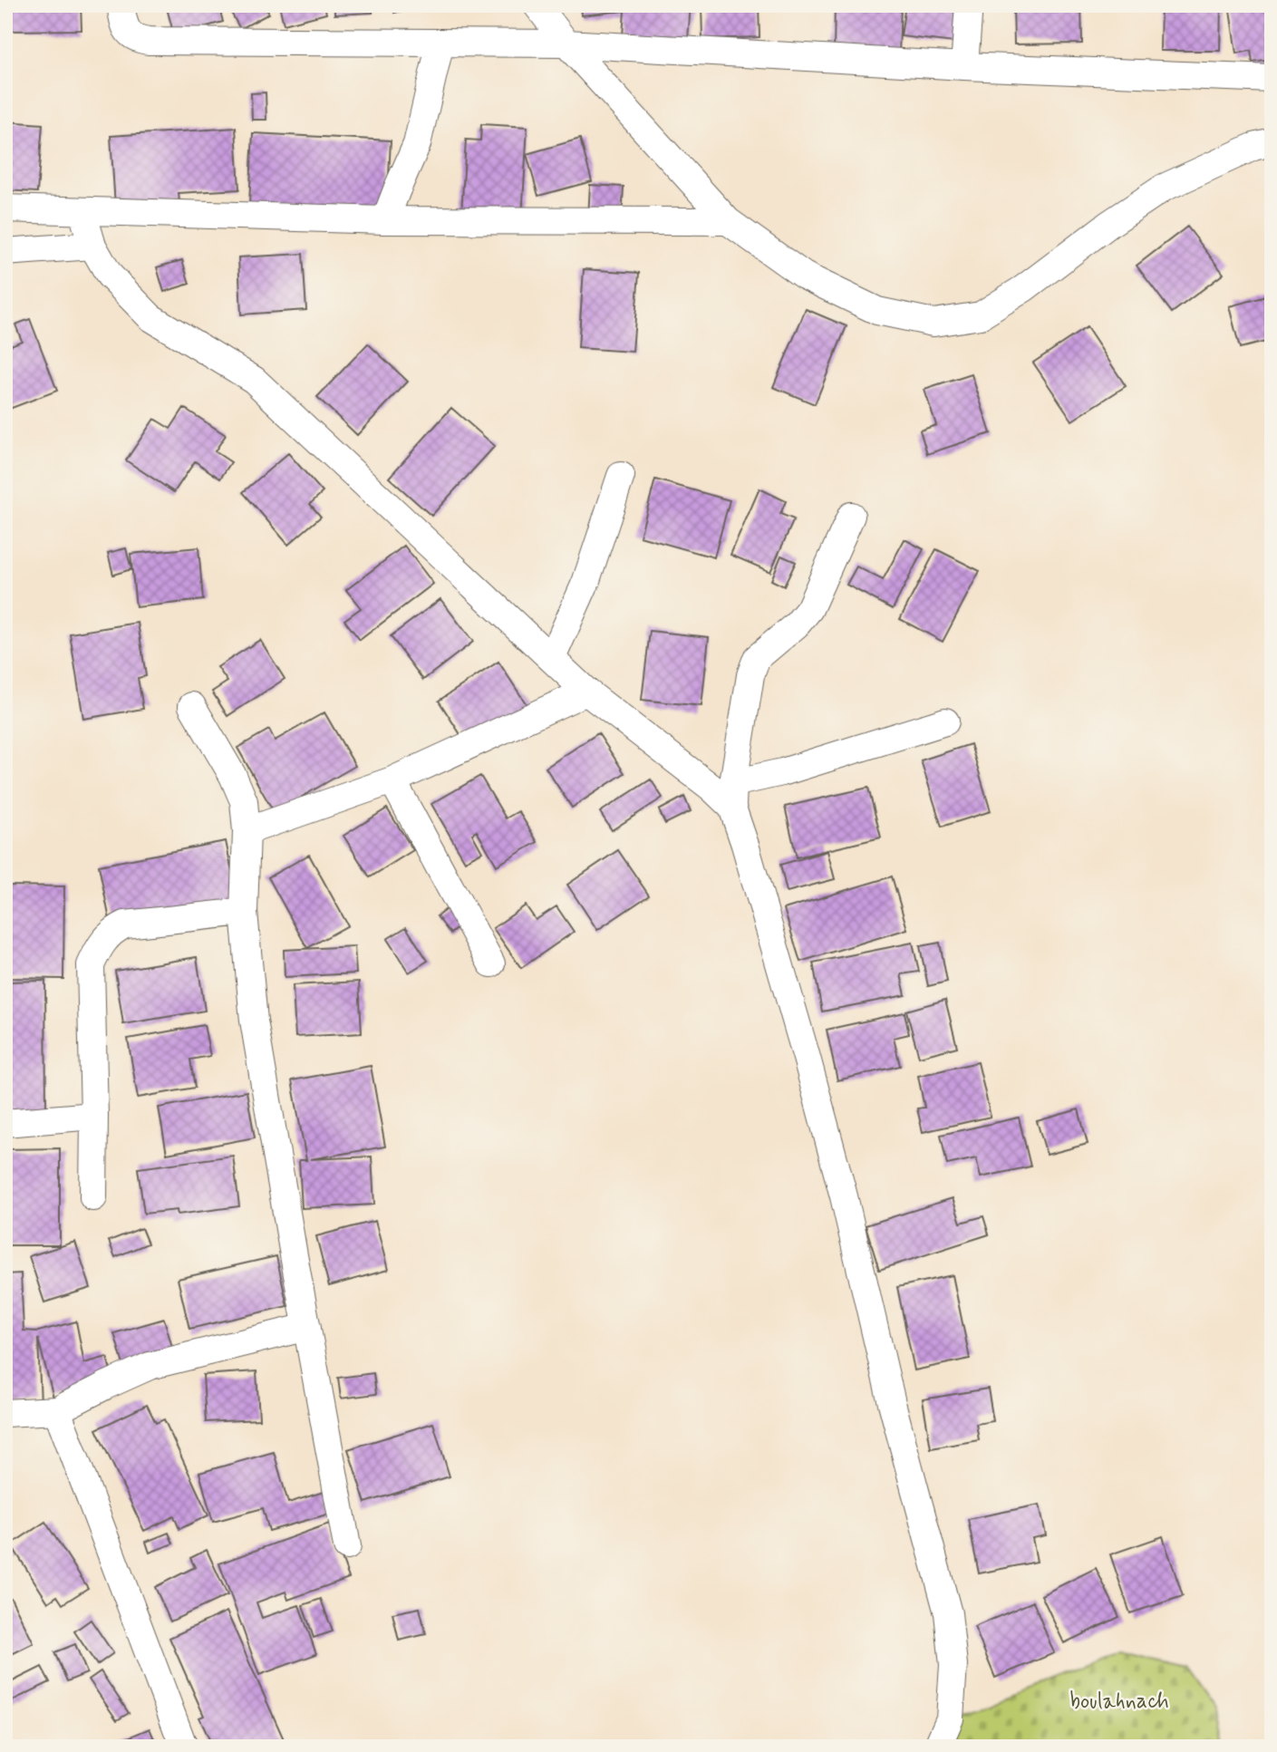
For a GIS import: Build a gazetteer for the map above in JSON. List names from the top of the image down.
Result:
{
  "parks": ["boulahnach"]
}
